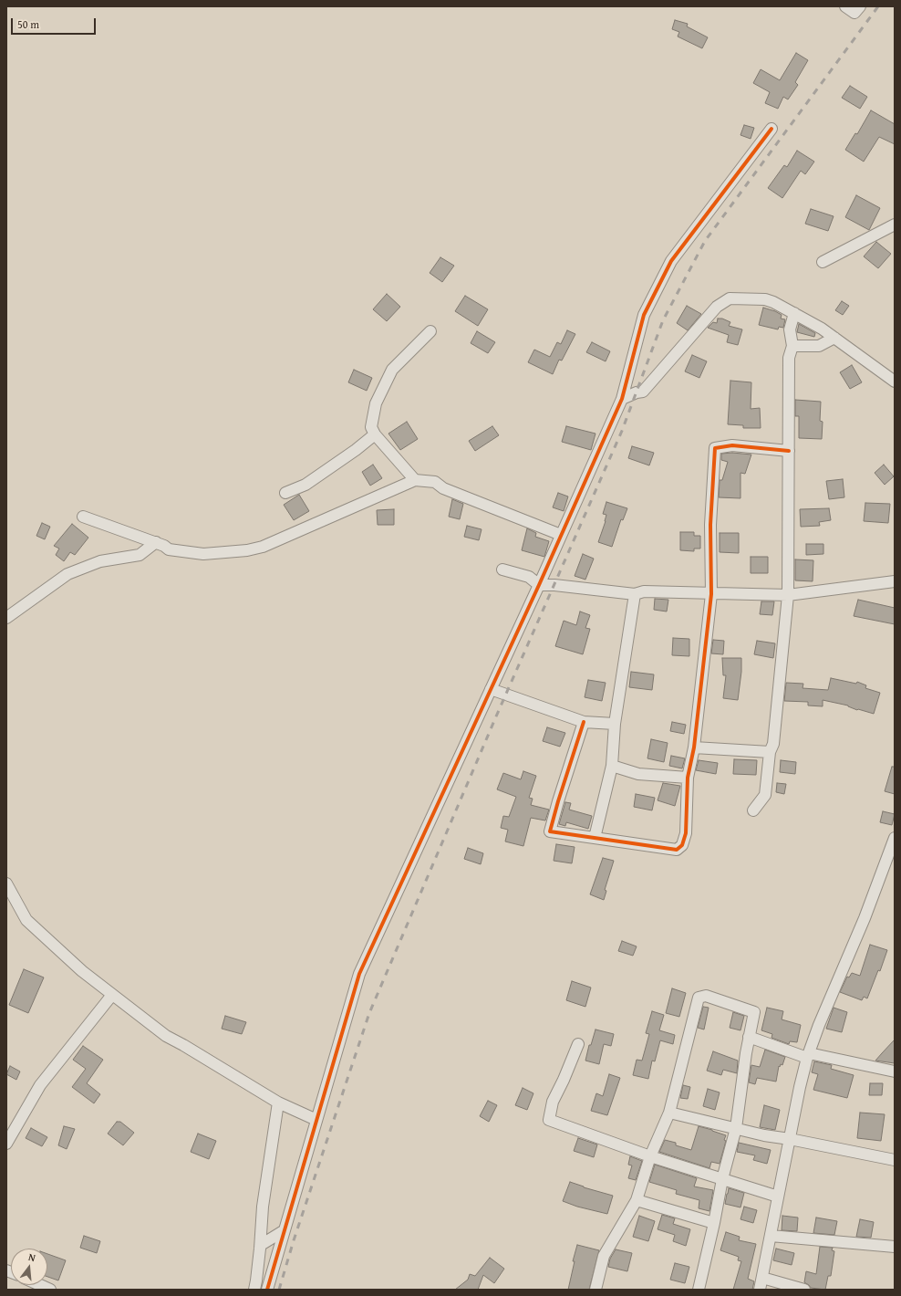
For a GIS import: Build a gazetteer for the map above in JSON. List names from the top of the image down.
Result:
{
  "scale_bar": "50 m",
  "north": "top"
}
